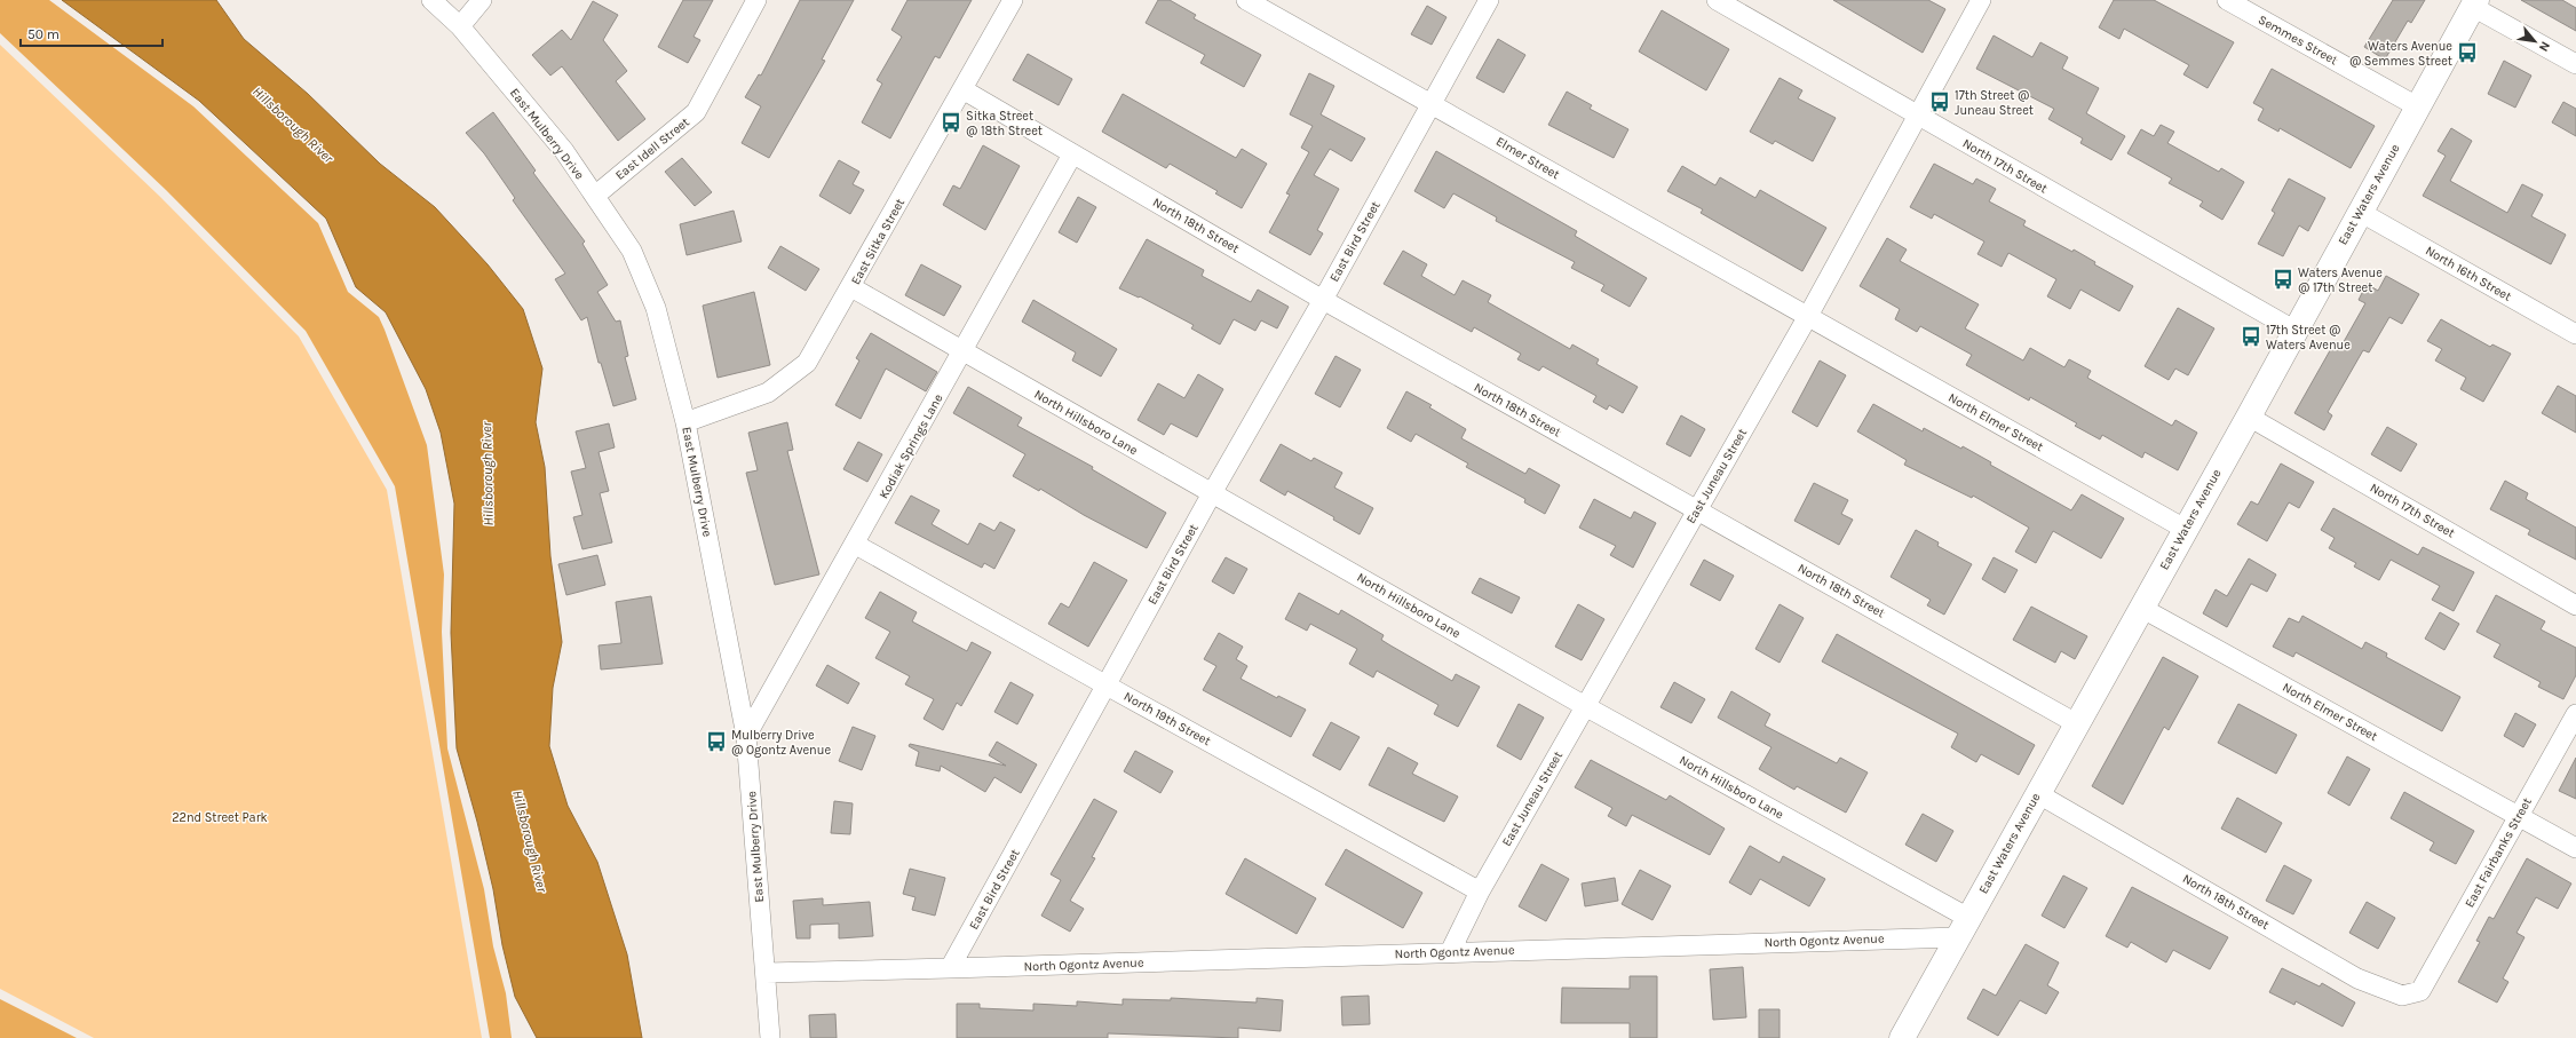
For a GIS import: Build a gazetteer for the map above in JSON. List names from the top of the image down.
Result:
{
  "streets": {
    "street": [
      "Semmes Street",
      "East Mulberry Drive",
      "East Idell Street",
      "Elmer Street",
      "North 17th Street",
      "East Waters Avenue",
      "North 18th Street",
      "East Sitka Street",
      "East Bird Street",
      "North 16th Street",
      "North Hillsboro Lane",
      "North Elmer Street",
      "Kodiak Springs Lane",
      "East Juneau Street",
      "North 19th Street",
      "East Fairbanks Street",
      "North Ogontz Avenue"
    ]
  },
  "crossings": [
    ["Semmes Street", "East Waters Avenue"],
    ["East Mulberry Drive", "East Idell Street"],
    ["East Mulberry Drive", "East Sitka Street"],
    ["East Mulberry Drive", "Kodiak Springs Lane"],
    ["Elmer Street", "East Bird Street"],
    ["Elmer Street", "North Elmer Street"],
    ["Elmer Street", "East Juneau Street"],
    ["North 17th Street", "East Waters Avenue"],
    ["North 17th Street", "East Juneau Street"],
    ["East Waters Avenue", "North 18th Street"],
    ["East Waters Avenue", "North 16th Street"],
    ["East Waters Avenue", "North Hillsboro Lane"],
    ["East Waters Avenue", "North Elmer Street"],
    ["East Waters Avenue", "North Ogontz Avenue"],
    ["North 18th Street", "East Sitka Street"],
    ["North 18th Street", "East Bird Street"],
    ["North 18th Street", "Kodiak Springs Lane"],
    ["North 18th Street", "East Juneau Street"],
    ["North 18th Street", "East Fairbanks Street"],
    ["East Sitka Street", "North Hillsboro Lane"],
    ["East Bird Street", "North Hillsboro Lane"],
    ["East Bird Street", "North 19th Street"],
    ["East Bird Street", "North Ogontz Avenue"],
    ["North Hillsboro Lane", "Kodiak Springs Lane"],
    ["North Hillsboro Lane", "East Juneau Street"],
    ["North Hillsboro Lane", "North Ogontz Avenue"],
    ["North Elmer Street", "East Juneau Street"],
    ["North Elmer Street", "East Fairbanks Street"],
    ["Kodiak Springs Lane", "North 19th Street"],
    ["East Juneau Street", "North 19th Street"],
    ["East Juneau Street", "North Ogontz Avenue"]
  ],
  "water": ["Hillsborough River"],
  "parks": ["22nd Street Park"],
  "places": {
    "bus stop": [
      "Waters Avenue @ Semmes Street",
      "17th Street @ Juneau Street",
      "Sitka Street @ 18th Street",
      "Waters Avenue @ 17th Street",
      "17th Street @ Waters Avenue",
      "Mulberry Drive @ Ogontz Avenue"
    ]
  },
  "scale_bar": "50 m",
  "north": "bottom right"
}
